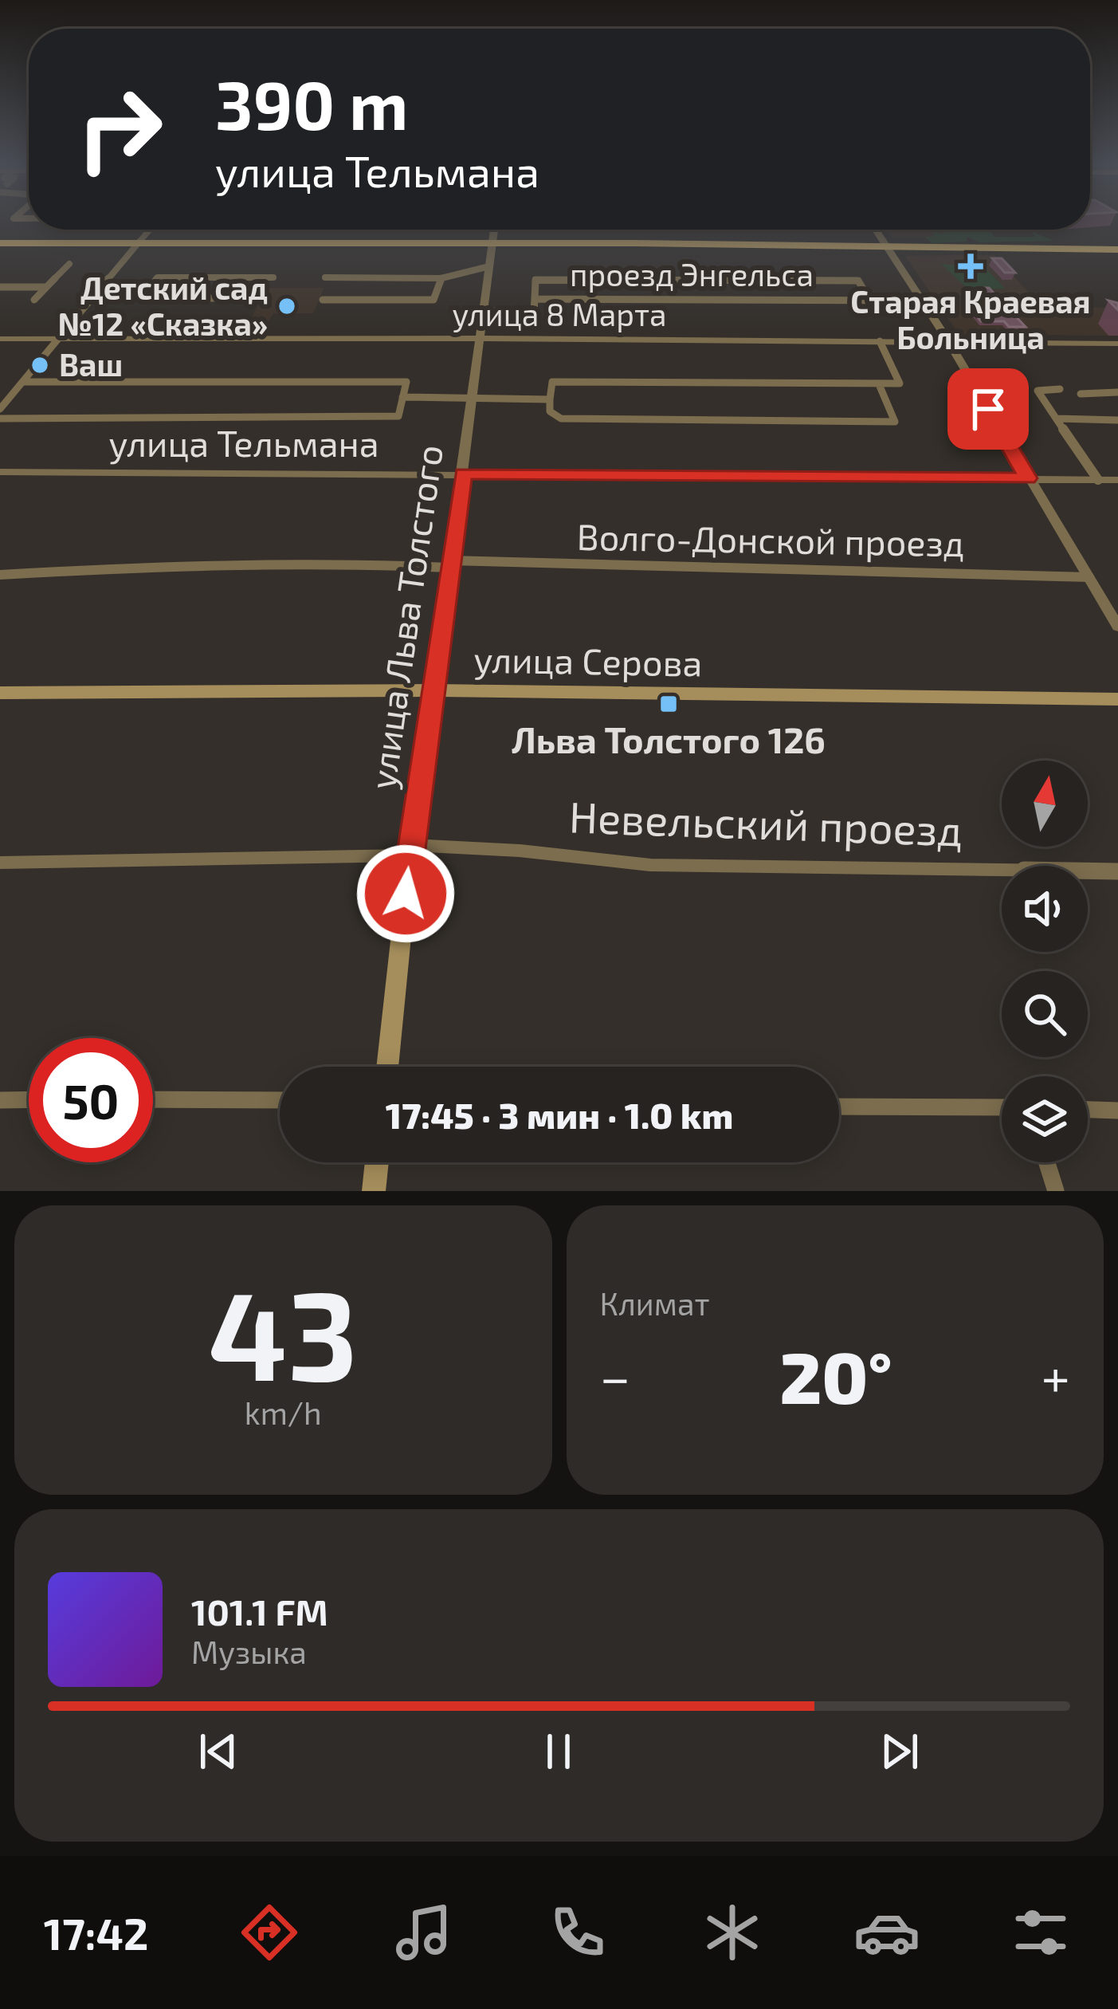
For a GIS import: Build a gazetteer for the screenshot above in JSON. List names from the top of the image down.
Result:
{
  "streets": {
    "main road": ["улица Льва Толстого", "улица Серова"],
    "street": [
      "проезд Энгельса",
      "улица 8 Марта",
      "улица Тельмана",
      "Волго-Донской проезд",
      "Невельский проезд"
    ]
  },
  "crossings": [
    ["улица 8 Марта", "улица Льва Толстого"],
    ["улица Тельмана", "улица Льва Толстого"],
    ["Волго-Донской проезд", "улица Льва Толстого"],
    ["улица Льва Толстого", "улица Серова"],
    ["улица Льва Толстого", "Невельский проезд"]
  ],
  "places": {
    "health": ["Старая Краевая Больница"],
    "other": ["Детский сад №12 «Сказка»", "Ваш"],
    "transit": ["Льва Толстого 126"]
  },
  "north": "top",
  "page": {
    "turn": ["390 m", "улица Тельмана"],
    "limit": "50",
    "trip": "17:45 · 3 мин · 1.0 km",
    "tile": [
      ["43", "km/h"],
      "Климат"
    ],
    "heat": ["−", "20°", "+"],
    "song": ["101.1 FM", "Музыка"],
    "tabs": "17:42"
  }
}
